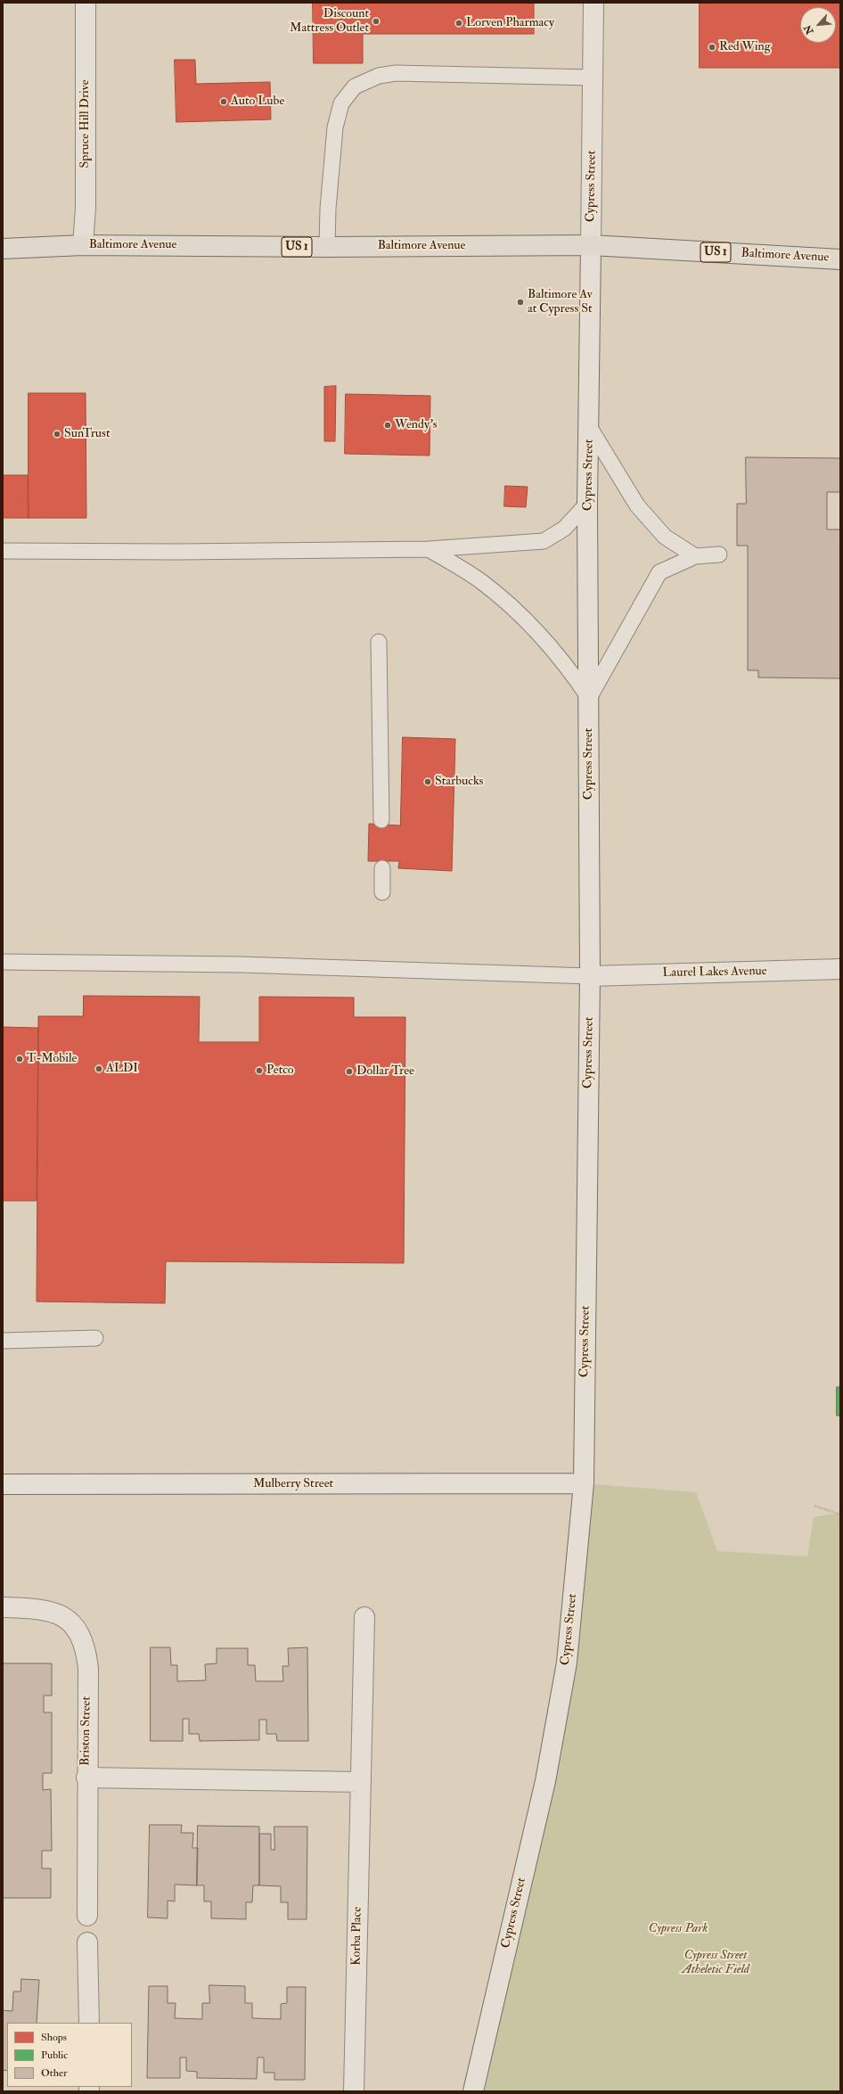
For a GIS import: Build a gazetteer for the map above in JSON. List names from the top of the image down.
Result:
{
  "streets": {
    "main road": ["Baltimore Avenue", "US 1"],
    "street": [
      "Spruce Hill Drive",
      "Cypress Street",
      "Laurel Lakes Avenue",
      "Mulberry Street",
      "Briston Street",
      "Korba Place"
    ]
  },
  "crossings": [
    ["Spruce Hill Drive", "Baltimore Avenue"],
    ["Cypress Street", "Baltimore Avenue"],
    ["Cypress Street", "Laurel Lakes Avenue"],
    ["Cypress Street", "Mulberry Street"]
  ],
  "parks": ["Cypress Park", "Cypress Street Atheletic Field"],
  "places": [
    "Discount Mattress Outlet",
    "Lorven Pharmacy",
    "Red Wing",
    "Auto Lube",
    "Baltimore Av at Cypress St",
    "Wendy's",
    "SunTrust",
    "Starbucks",
    "T-Mobile",
    "ALDI",
    "Petco",
    "Dollar Tree"
  ],
  "legend": ["Shops", "Public", "Other"],
  "north": "bottom left"
}
